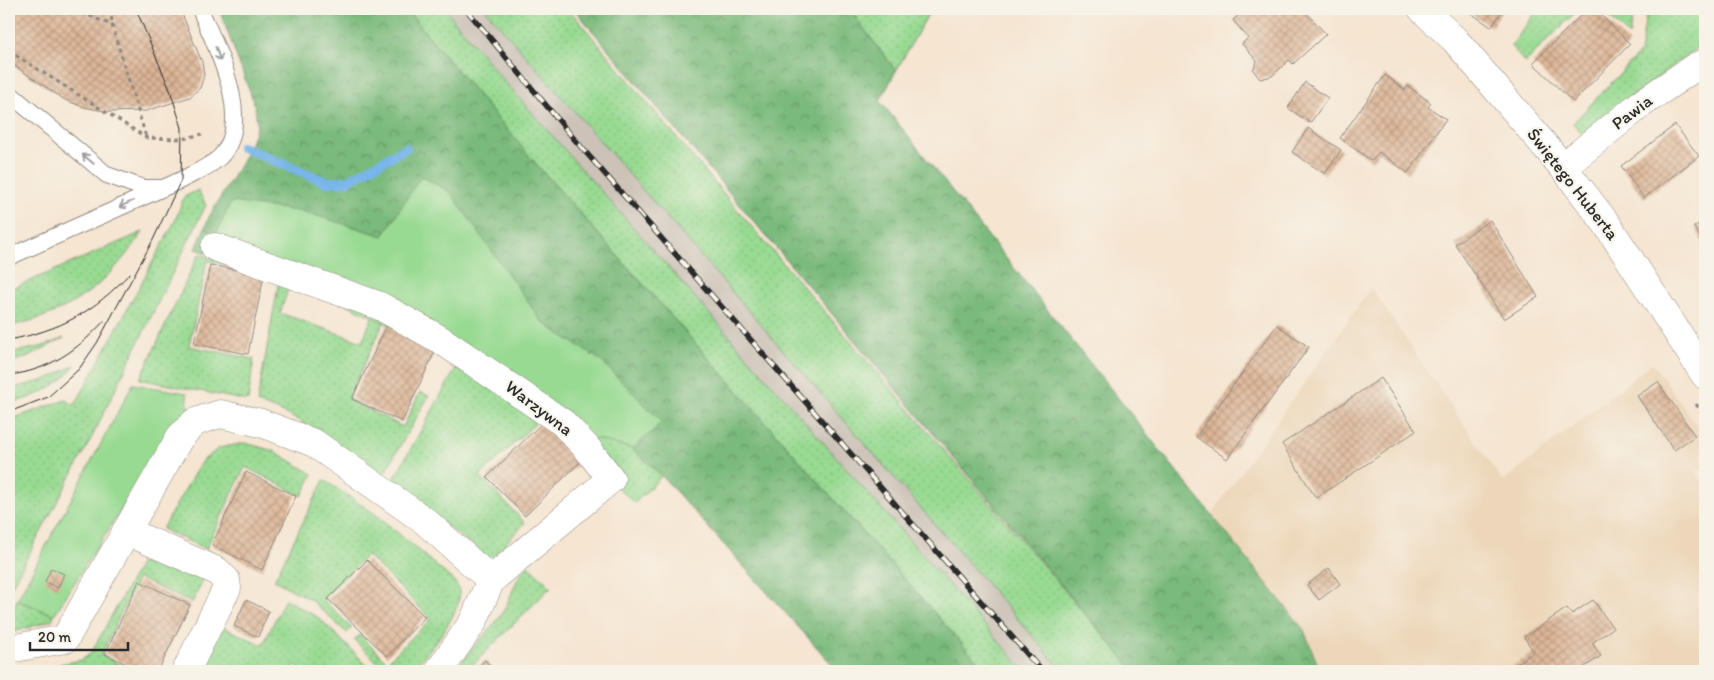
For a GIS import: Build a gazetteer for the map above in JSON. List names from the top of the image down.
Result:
{
  "streets": {
    "street": ["Pawia", "Świętego Huberta", "Warzywna"]
  },
  "crossings": [
    ["Pawia", "Świętego Huberta"]
  ],
  "scale_bar": "20 m"
}
